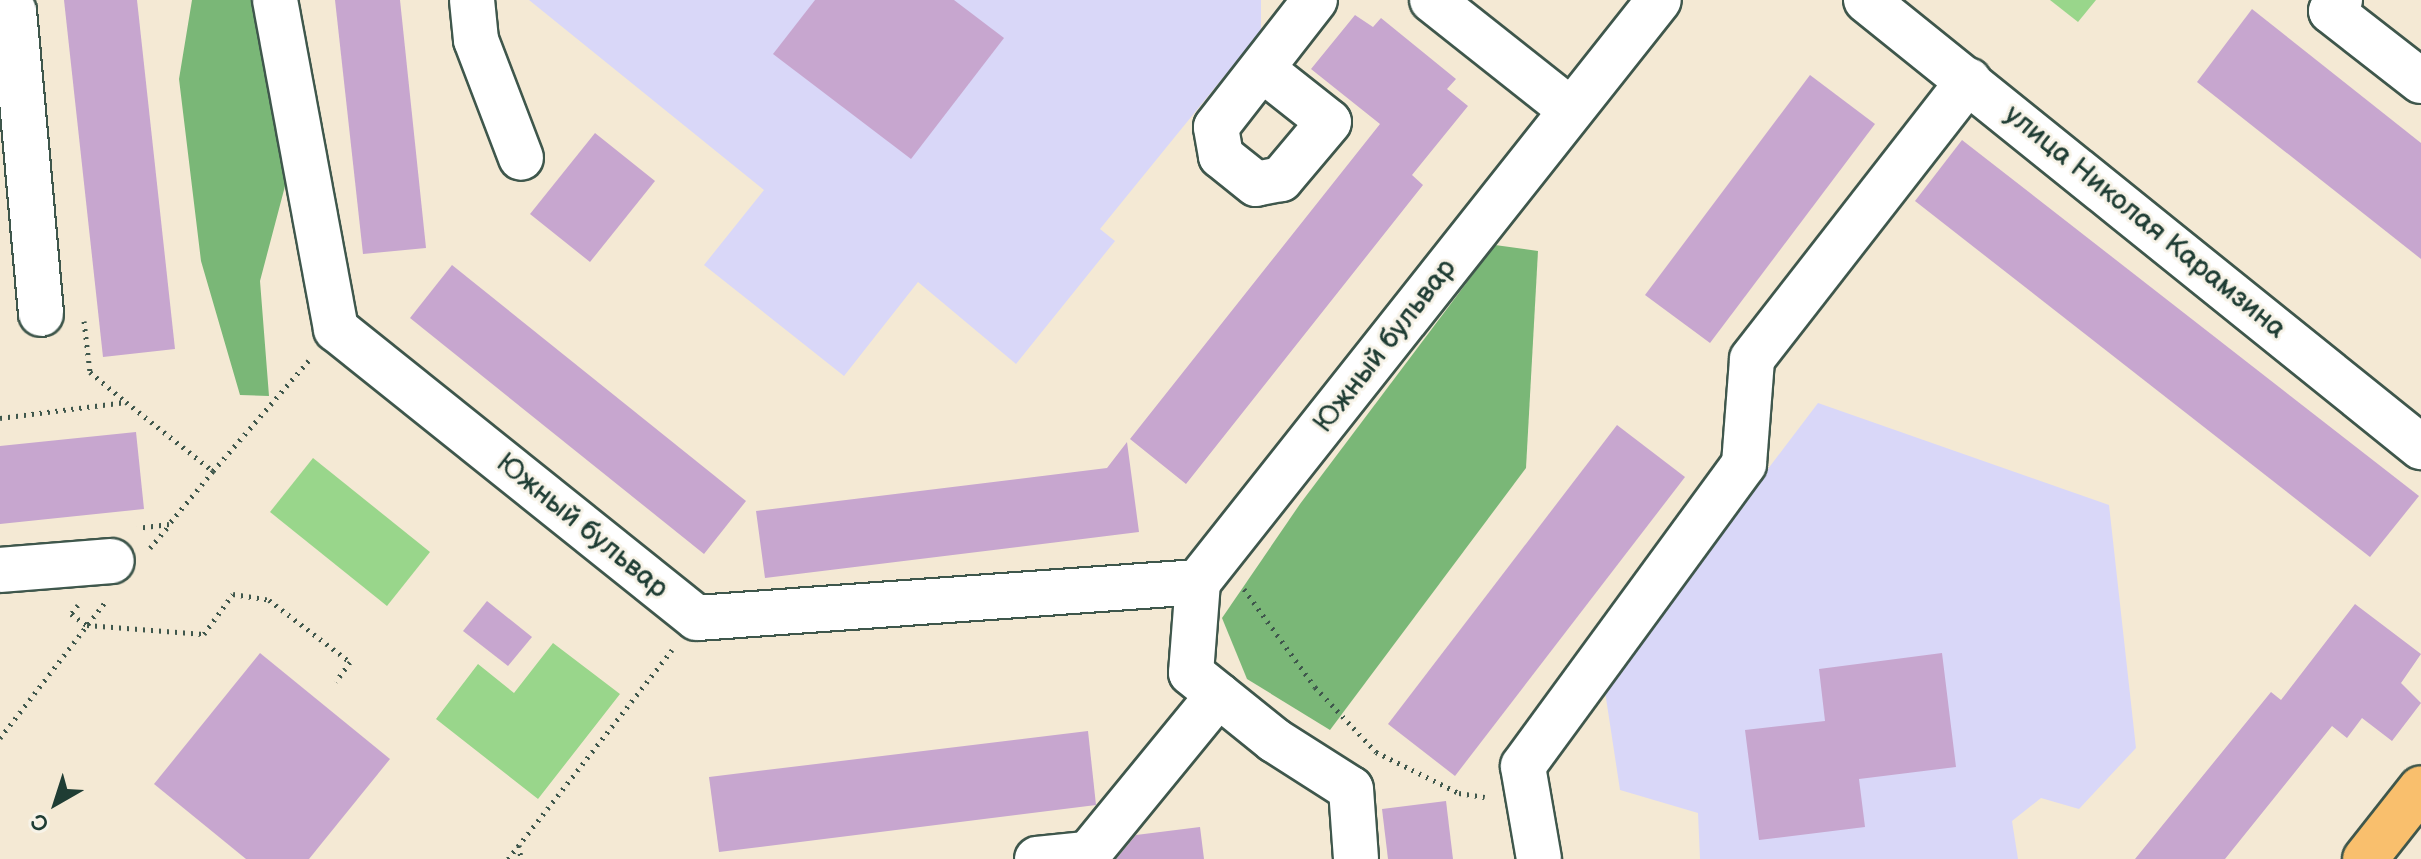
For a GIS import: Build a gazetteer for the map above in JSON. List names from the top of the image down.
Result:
{
  "streets": {
    "street": ["улица Николая Карамзина", "Южный бульвар"]
  },
  "north": "bottom left"
}
